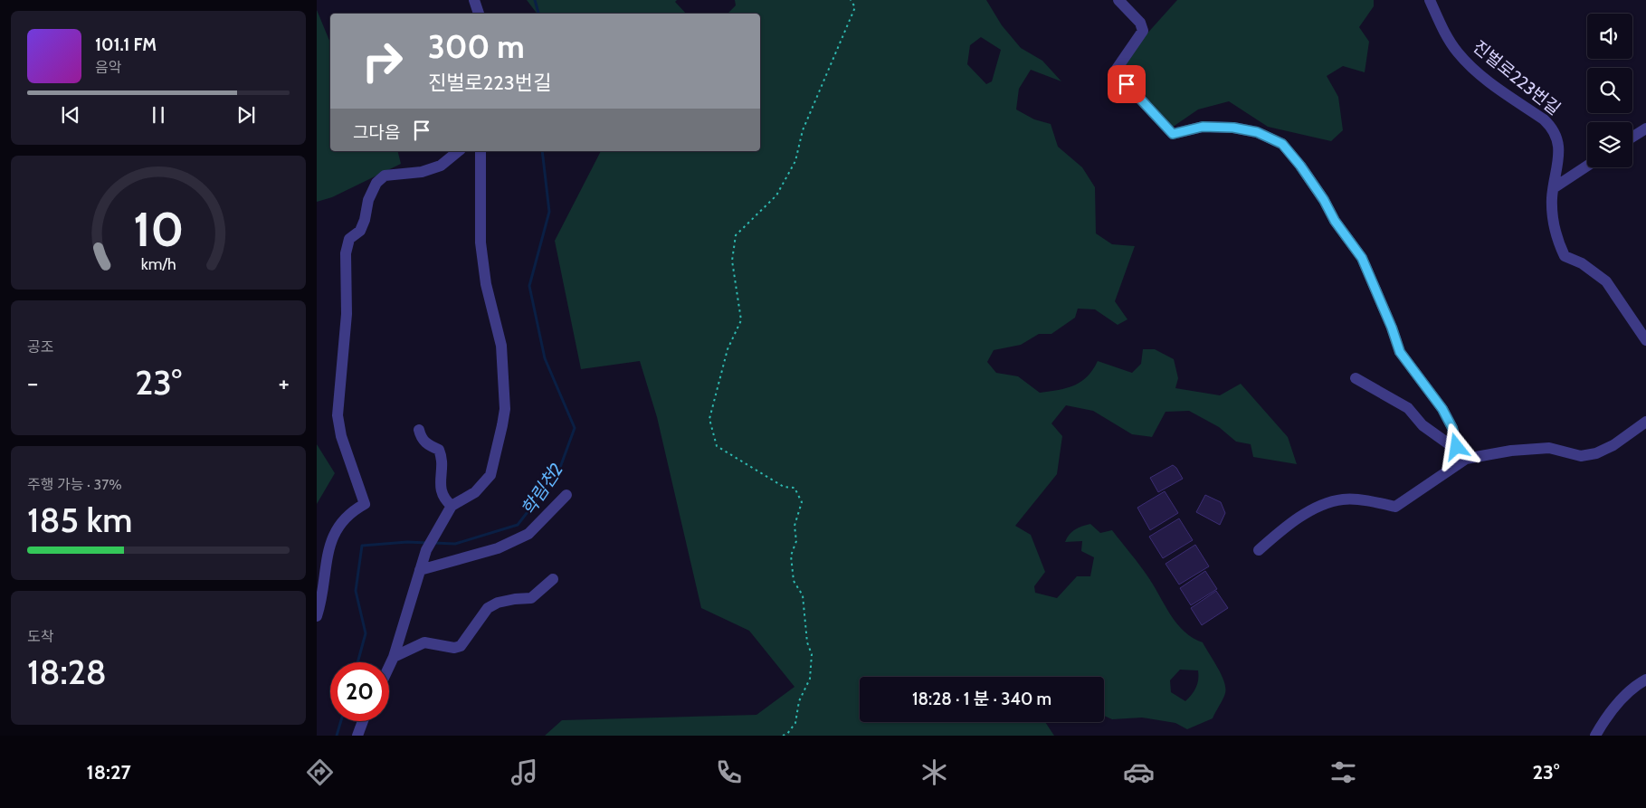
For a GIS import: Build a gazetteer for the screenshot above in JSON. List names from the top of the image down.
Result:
{
  "streets": {
    "lane": ["진벌로223번길"]
  },
  "water": ["학림천2"],
  "page": {
    "turn": ["300 m", "진벌로223번길"],
    "song": ["101.1 FM", "음악"],
    "then": "그다음",
    "tile": [
      "공조",
      ["주행 가능 · 37%", "185 km"],
      ["도착", "18:28"]
    ],
    "heat": ["−", "23°", "+"],
    "limit": "20",
    "trip": "18:28 · 1 분 · 340 m",
    "tabs": ["18:27", "23°"],
    "gauge": ["10", "km/h"]
  }
}
